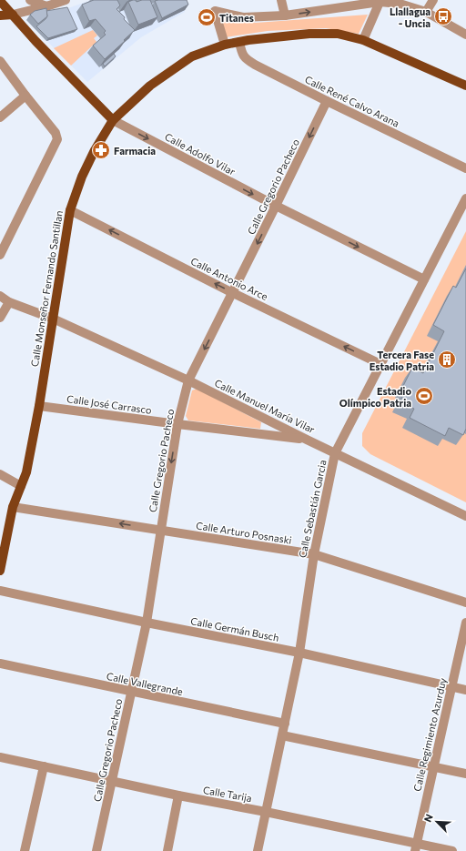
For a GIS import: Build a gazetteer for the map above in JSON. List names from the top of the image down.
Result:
{
  "streets": {
    "main road": ["Calle Adolfo Vilar", "Calle Monseñor Fernando Santillan"],
    "street": [
      "Calle René Calvo Arana",
      "Calle Gregorio Pacheco",
      "Calle Antonio Arce",
      "Calle José Carrasco",
      "Calle Manuel María Vilar",
      "Calle Sebastián Garcia",
      "Calle Arturo Posnaski",
      "Calle Germán Busch",
      "Calle Vallegrande",
      "Calle Regimiento Azurduy",
      "Calle Tarija"
    ]
  },
  "crossings": [
    ["Calle René Calvo Arana", "Calle Gregorio Pacheco"],
    ["Calle René Calvo Arana", "Calle Monseñor Fernando Santillan"],
    ["Calle Adolfo Vilar", "Calle Gregorio Pacheco"],
    ["Calle Adolfo Vilar", "Calle Monseñor Fernando Santillan"],
    ["Calle Adolfo Vilar", "Calle Sebastián Garcia"],
    ["Calle Gregorio Pacheco", "Calle Antonio Arce"],
    ["Calle Gregorio Pacheco", "Calle José Carrasco"],
    ["Calle Gregorio Pacheco", "Calle Manuel María Vilar"],
    ["Calle Gregorio Pacheco", "Calle Arturo Posnaski"],
    ["Calle Gregorio Pacheco", "Calle Germán Busch"],
    ["Calle Gregorio Pacheco", "Calle Vallegrande"],
    ["Calle Gregorio Pacheco", "Calle Tarija"],
    ["Calle Antonio Arce", "Calle Monseñor Fernando Santillan"],
    ["Calle Antonio Arce", "Calle Sebastián Garcia"],
    ["Calle Monseñor Fernando Santillan", "Calle José Carrasco"],
    ["Calle Monseñor Fernando Santillan", "Calle Manuel María Vilar"],
    ["Calle Monseñor Fernando Santillan", "Calle Arturo Posnaski"],
    ["Calle José Carrasco", "Calle Manuel María Vilar"],
    ["Calle Manuel María Vilar", "Calle Sebastián Garcia"],
    ["Calle Sebastián Garcia", "Calle Arturo Posnaski"],
    ["Calle Sebastián Garcia", "Calle Germán Busch"],
    ["Calle Sebastián Garcia", "Calle Vallegrande"],
    ["Calle Sebastián Garcia", "Calle Tarija"],
    ["Calle Germán Busch", "Calle Regimiento Azurduy"],
    ["Calle Regimiento Azurduy", "Calle Tarija"]
  ],
  "one_way": ["Calle Adolfo Vilar", "Calle Gregorio Pacheco", "Calle Antonio Arce"],
  "places": {
    "bus stop": ["Llallagua - Uncia"],
    "sports": ["Titanes", "Estadio Olímpico Patria"],
    "pharmacy": ["Farmacia"],
    "building": ["Tercera Fase Estadio Patria"]
  },
  "north": "top left"
}
